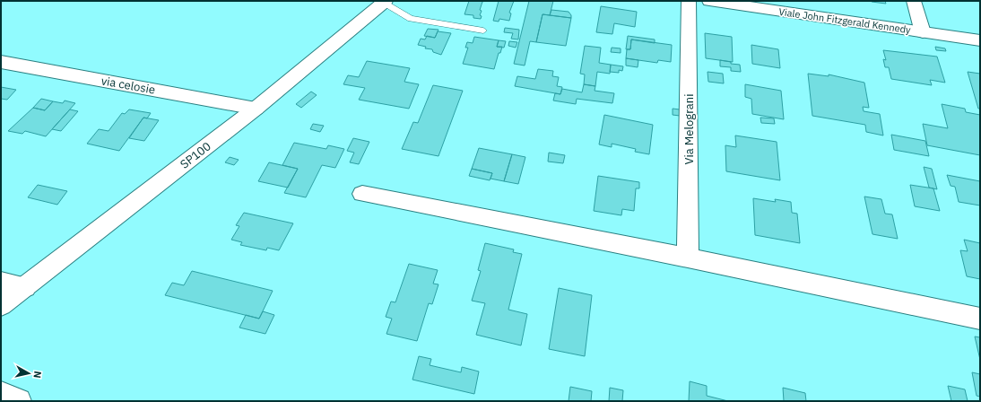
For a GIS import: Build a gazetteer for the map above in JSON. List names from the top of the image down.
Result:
{
  "streets": {
    "street": [
      "Viale John Fitzgerald Kennedy",
      "via celosie",
      "Via Melograni",
      "SP100"
    ]
  },
  "crossings": [
    ["via celosie", "SP100"]
  ],
  "north": "right"
}
